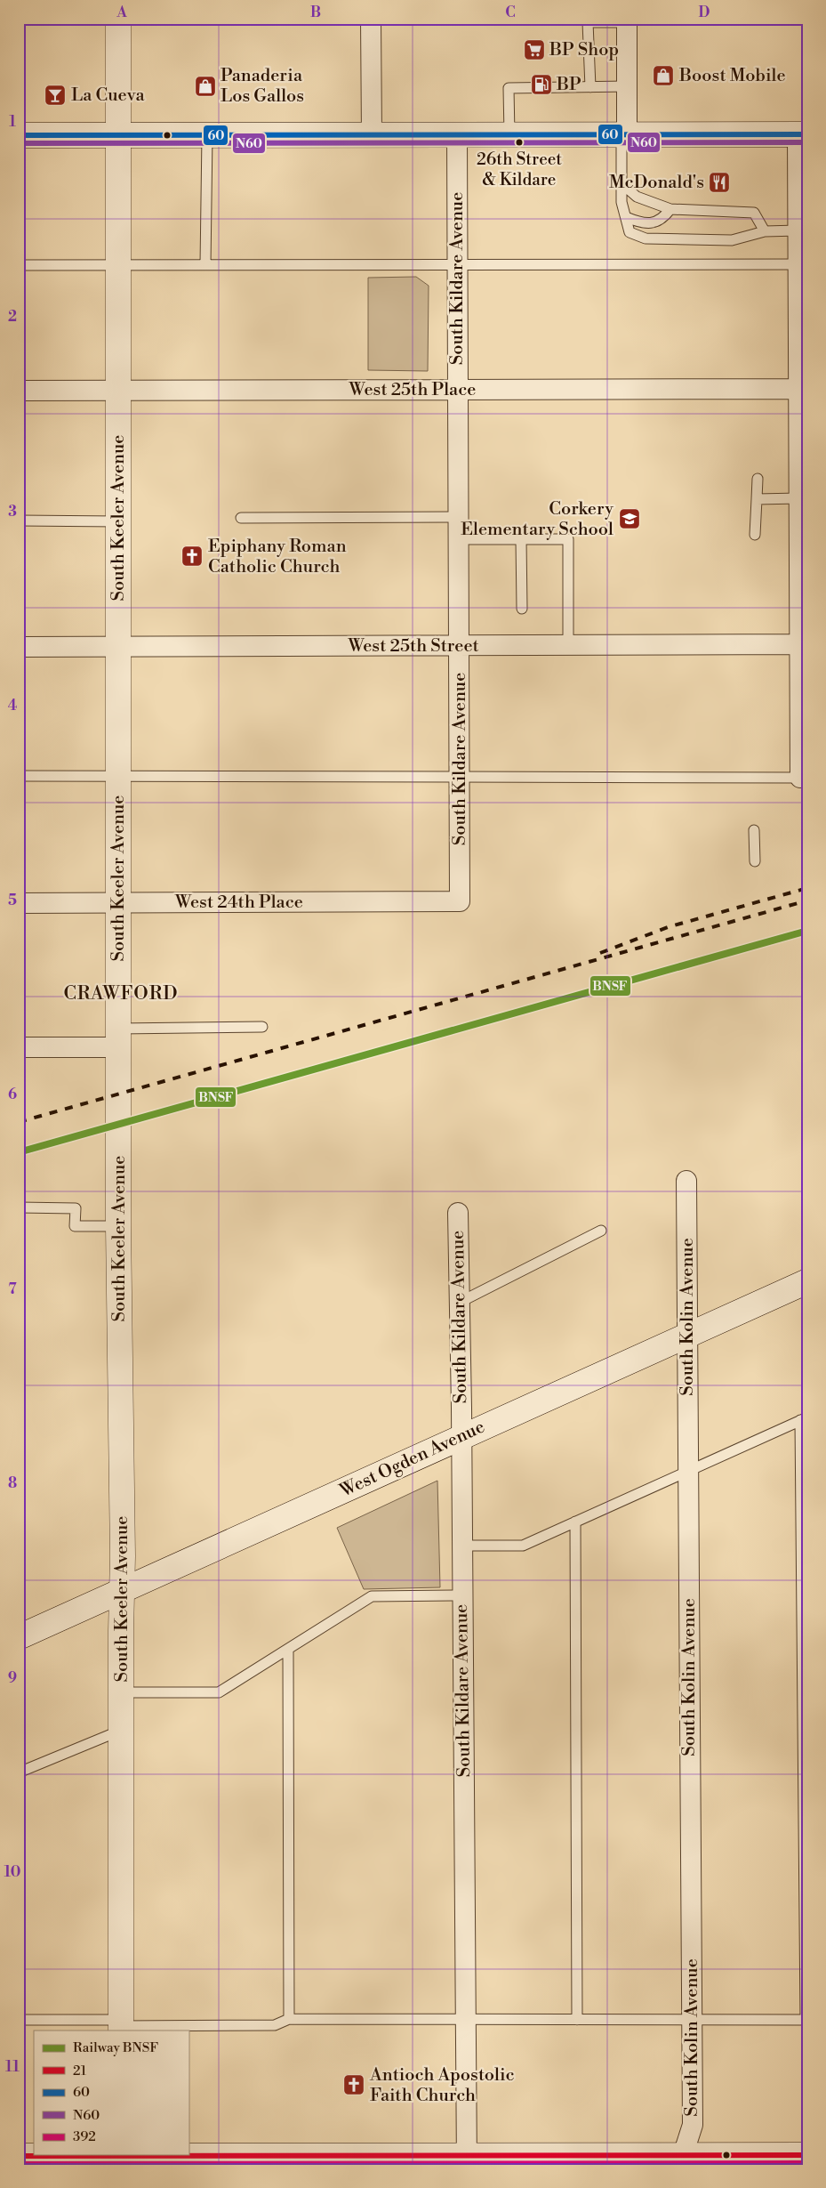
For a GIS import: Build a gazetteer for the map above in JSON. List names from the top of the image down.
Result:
{
  "streets": {
    "main road": ["South Keeler Avenue", "West Ogden Avenue"],
    "street": [
      "South Kildare Avenue",
      "West 25th Place",
      "West 25th Street",
      "West 24th Place",
      "South Kolin Avenue"
    ]
  },
  "crossings": [
    ["South Kildare Avenue", "West 25th Place"],
    ["South Kildare Avenue", "West 25th Street"],
    ["South Kildare Avenue", "West 24th Place"],
    ["South Kildare Avenue", "West Ogden Avenue"],
    ["West 25th Place", "South Keeler Avenue"],
    ["South Keeler Avenue", "West 25th Street"],
    ["South Keeler Avenue", "West 24th Place"],
    ["South Keeler Avenue", "West Ogden Avenue"],
    ["South Kolin Avenue", "West Ogden Avenue"]
  ],
  "districts": ["CRAWFORD"],
  "places": {
    "supermarket": ["BP Shop"],
    "shop": ["Boost Mobile", "Panaderia Los Gallos"],
    "fuel station": ["BP"],
    "bar": ["La Cueva"],
    "other": ["26th Street & Kildare"],
    "restaurant": ["McDonald's"],
    "school or university": ["Corkery Elementary School"],
    "church": ["Epiphany Roman Catholic Church", "Antioch Apostolic Faith Church"]
  },
  "lines": [
    "transit line 60",
    "transit line N60",
    "rail line BNSF",
    "transit line 21",
    "transit line 392"
  ],
  "legend": [
    "Railway BNSF",
    "21",
    "60",
    "N60",
    "392"
  ],
  "grid": {
    "columns": [
      "A",
      "B",
      "C",
      "D"
    ],
    "rows": [
      "1",
      "2",
      "3",
      "4",
      "5",
      "6",
      "7",
      "8",
      "9",
      "10",
      "11"
    ]
  }
}
